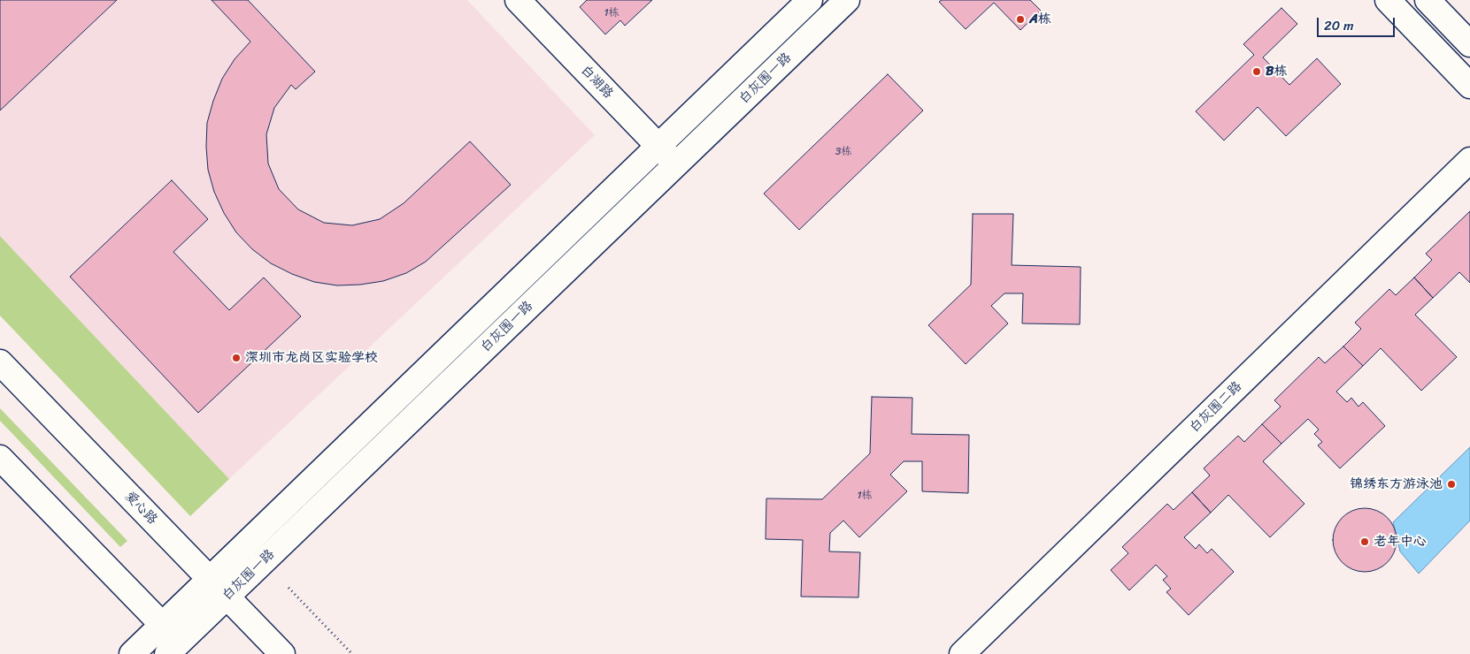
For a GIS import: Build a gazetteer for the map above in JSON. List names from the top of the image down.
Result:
{
  "streets": {
    "street": [
      "白灰围一路",
      "白湖路",
      "白灰围二路",
      "爱心路"
    ]
  },
  "crossings": [
    ["白灰围一路", "白湖路"],
    ["白灰围一路", "爱心路"]
  ],
  "places": [
    "A栋",
    "B栋",
    "深圳市龙岗区实验学校",
    "锦绣东方游泳池",
    "老年中心"
  ],
  "house_numbers": ["1栋", "3栋", "1栋"],
  "scale_bar": "20 m"
}
